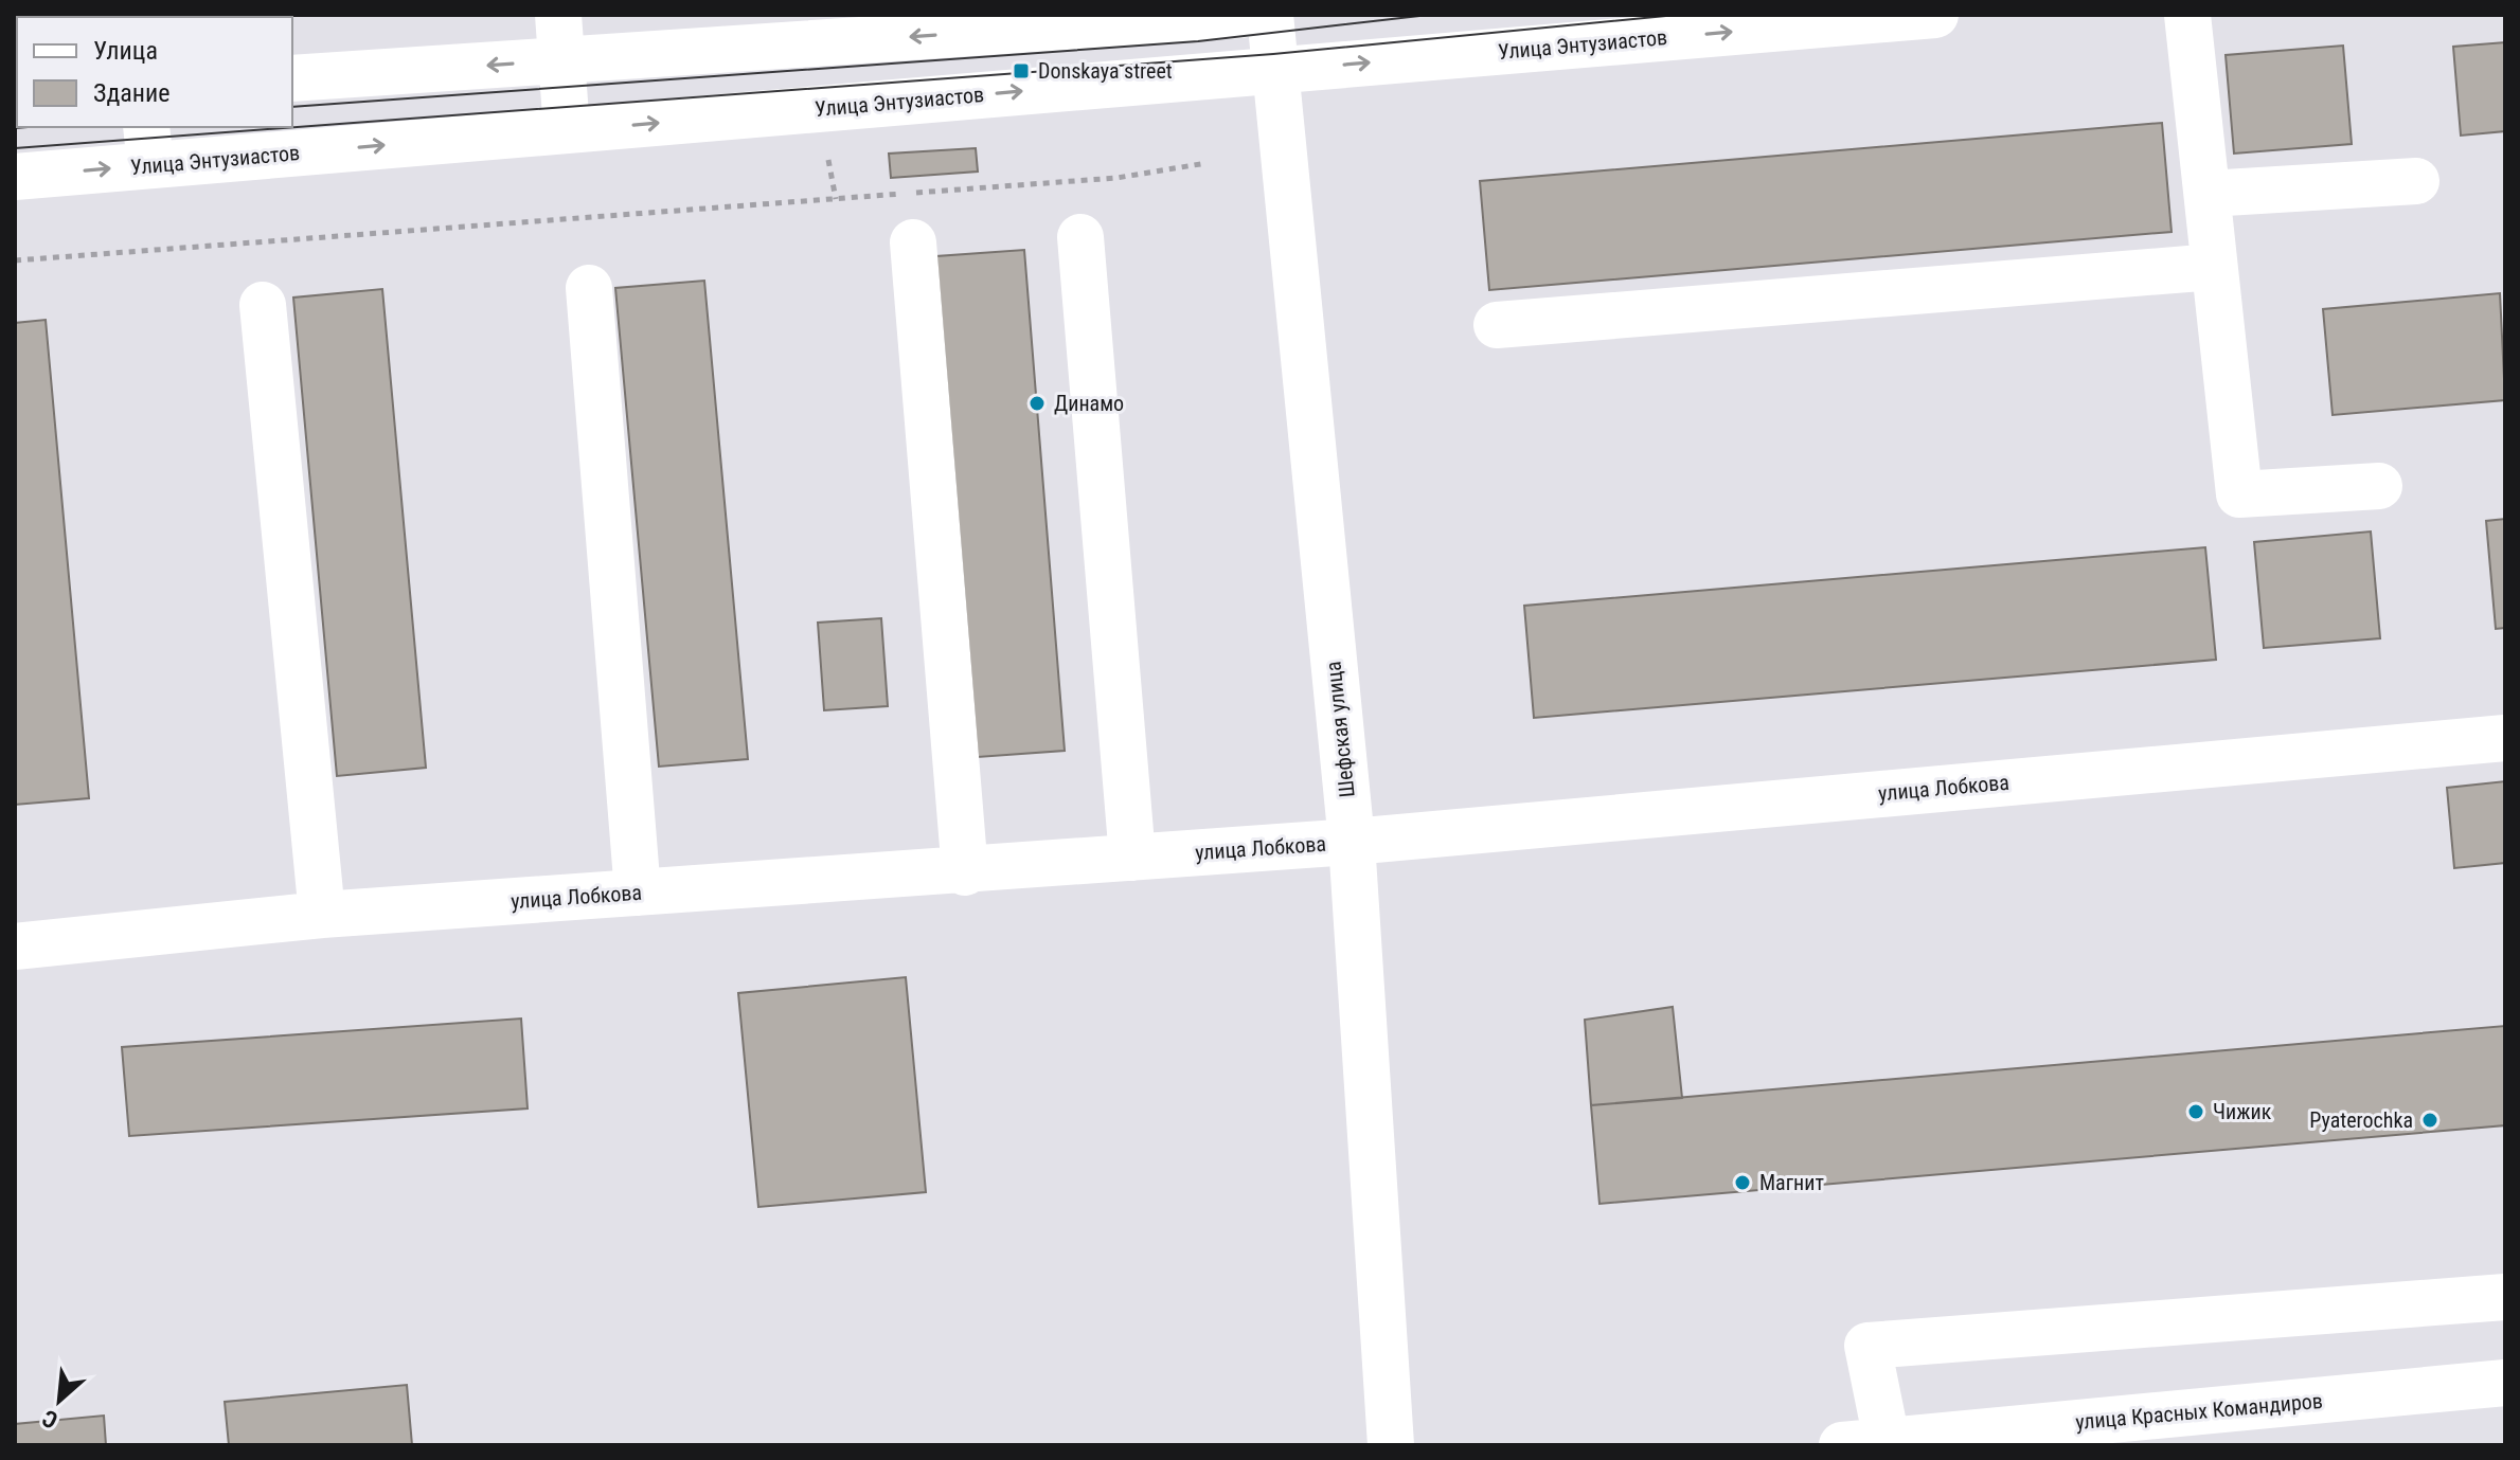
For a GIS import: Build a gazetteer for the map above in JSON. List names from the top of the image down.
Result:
{
  "streets": {
    "street": [
      "Улица Энтузиастов",
      "Шефская улица",
      "улица Лобкова",
      "улица Красных Командиров"
    ]
  },
  "crossings": [
    ["Улица Энтузиастов", "Шефская улица"],
    ["Шефская улица", "улица Лобкова"]
  ],
  "places": {
    "transit": ["Donskaya street"],
    "other": [
      "Динамо",
      "Чижик",
      "Pyaterochka",
      "Магнит"
    ]
  },
  "legend": ["Улица", "Здание"],
  "north": "bottom left"
}
